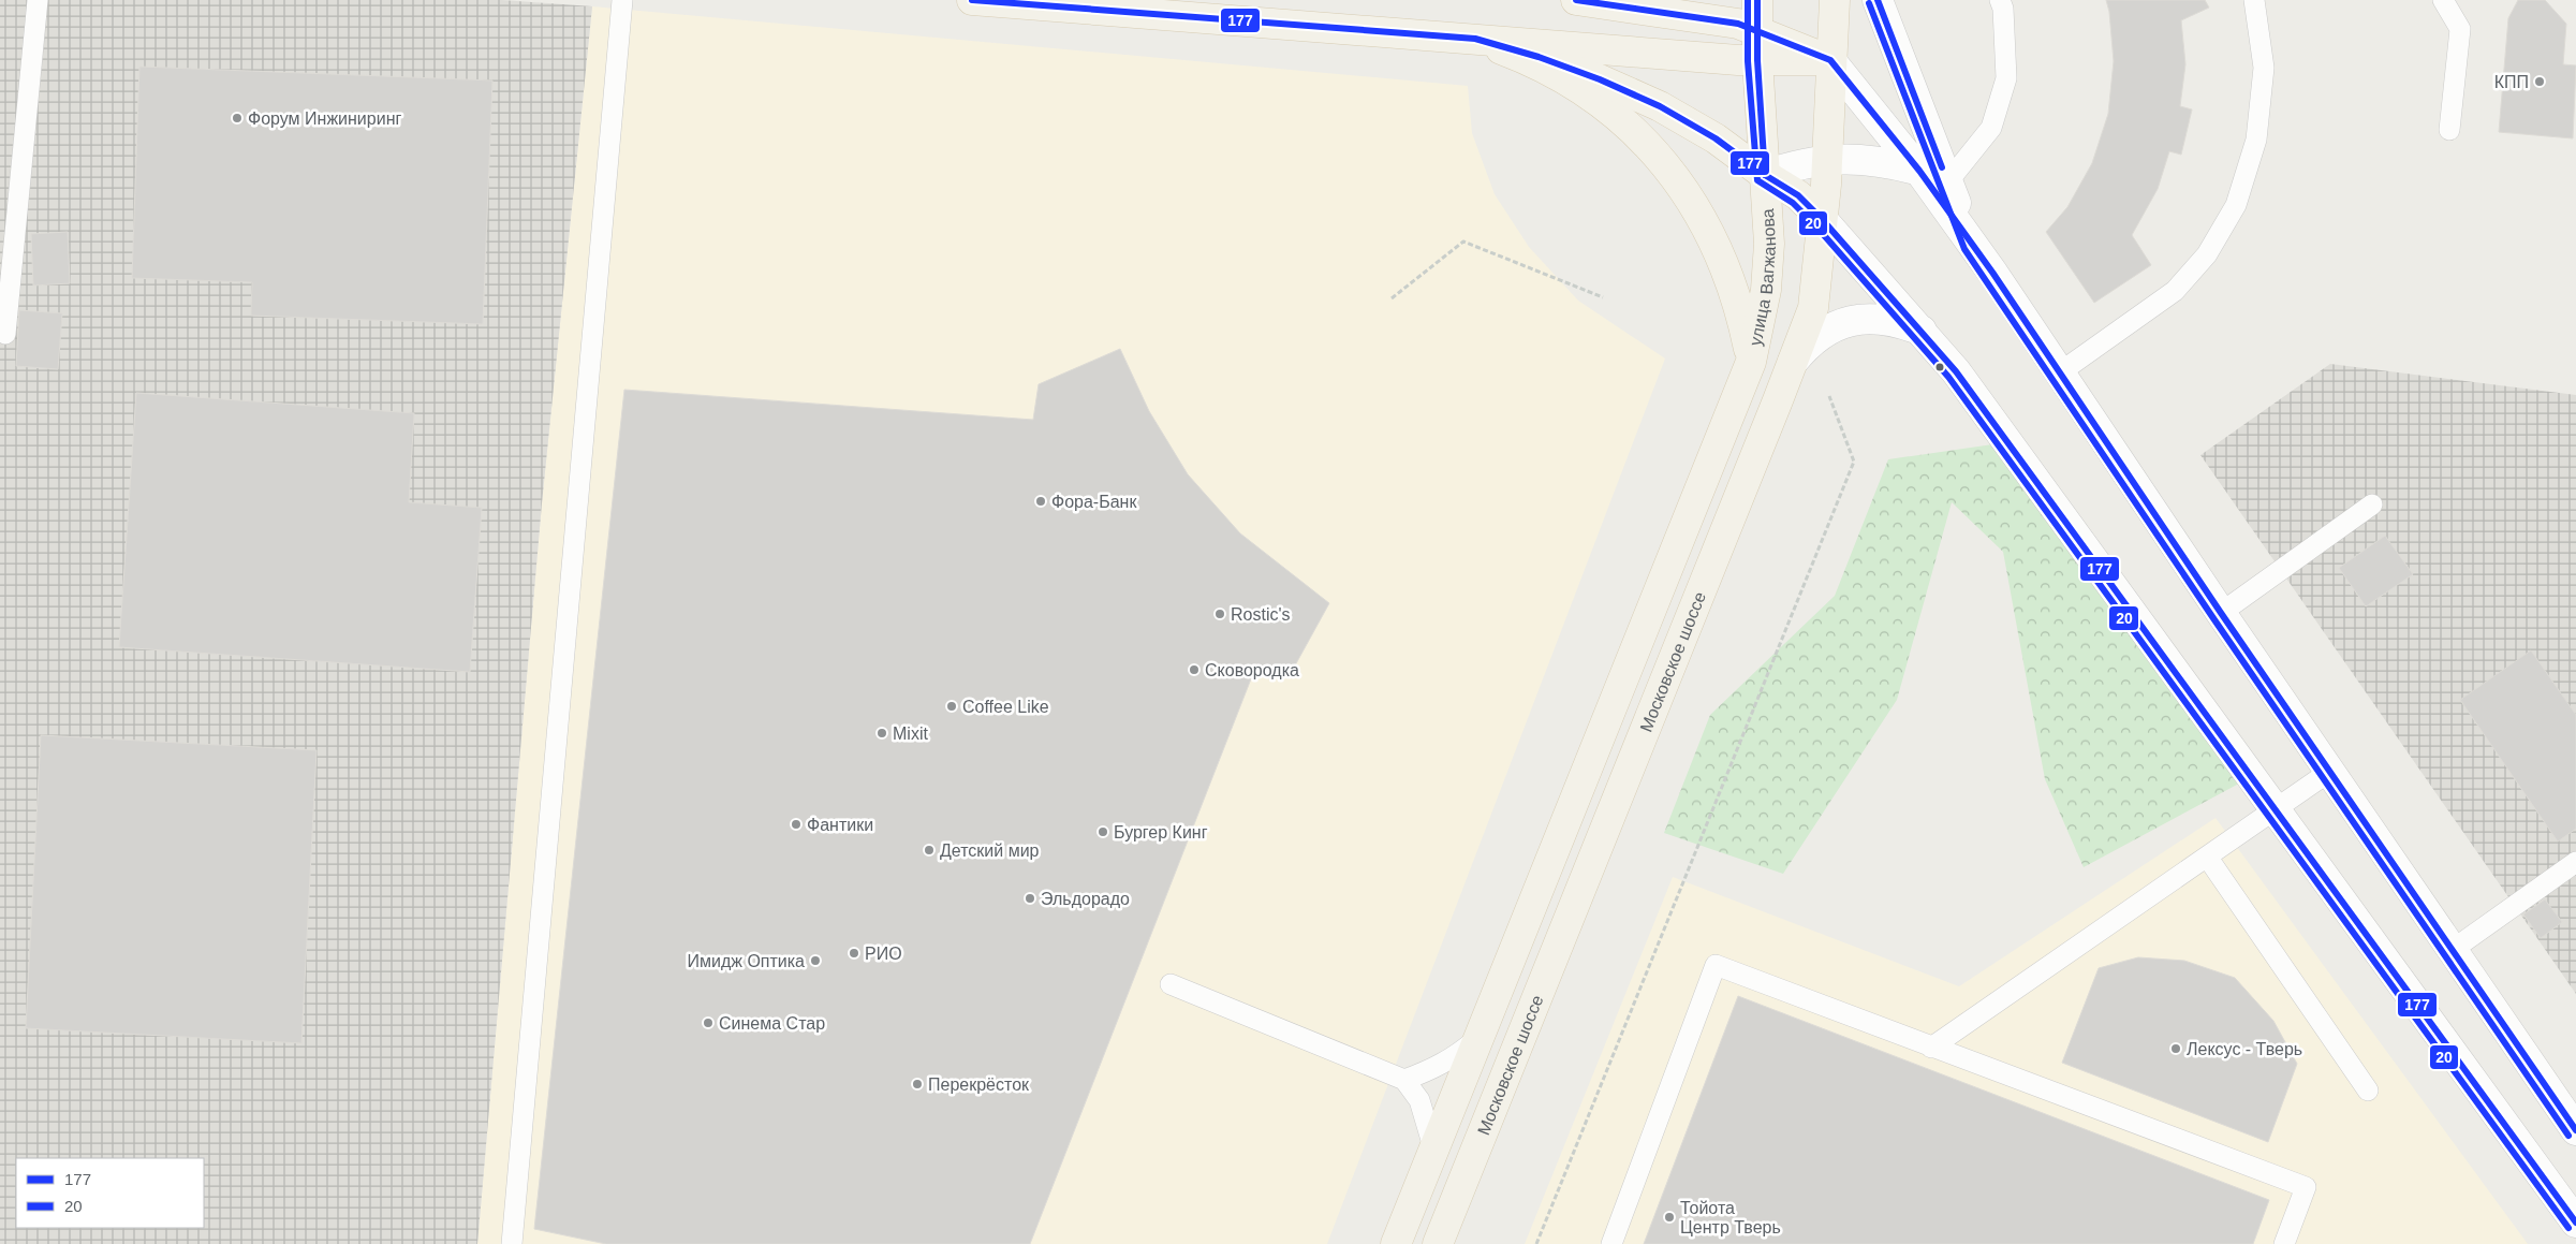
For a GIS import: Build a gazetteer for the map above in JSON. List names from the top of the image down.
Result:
{
  "streets": {
    "main road": ["улица Вагжанова", "Московское шоссе"]
  },
  "places": [
    "КПП",
    "Форум Инжиниринг",
    "Фора-Банк",
    "Rostic's",
    "Сковородка",
    "Coffee Like",
    "Mixit",
    "Фантики",
    "Бургер Кинг",
    "Детский мир",
    "Эльдорадо",
    "РИО",
    "Имидж Оптика",
    "Синема Стар",
    "Лексус - Тверь",
    "Перекрёсток",
    "Тойота Центр Тверь"
  ],
  "lines": ["transit line 177", "transit line 20"],
  "legend": ["177", "20"]
}
